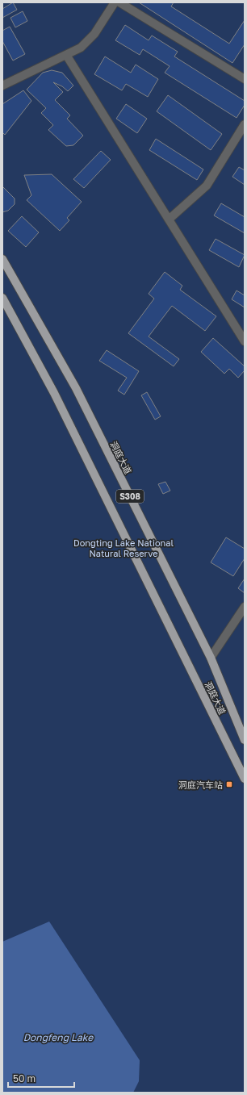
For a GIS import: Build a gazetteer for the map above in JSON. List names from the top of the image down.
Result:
{
  "streets": {
    "main road": ["洞庭大道", "S308"]
  },
  "water": ["Dongfeng Lake"],
  "parks": ["Dongting Lake National Natural Reserve"],
  "places": {
    "transit": ["洞庭汽车站"]
  },
  "scale_bar": "50 m"
}
